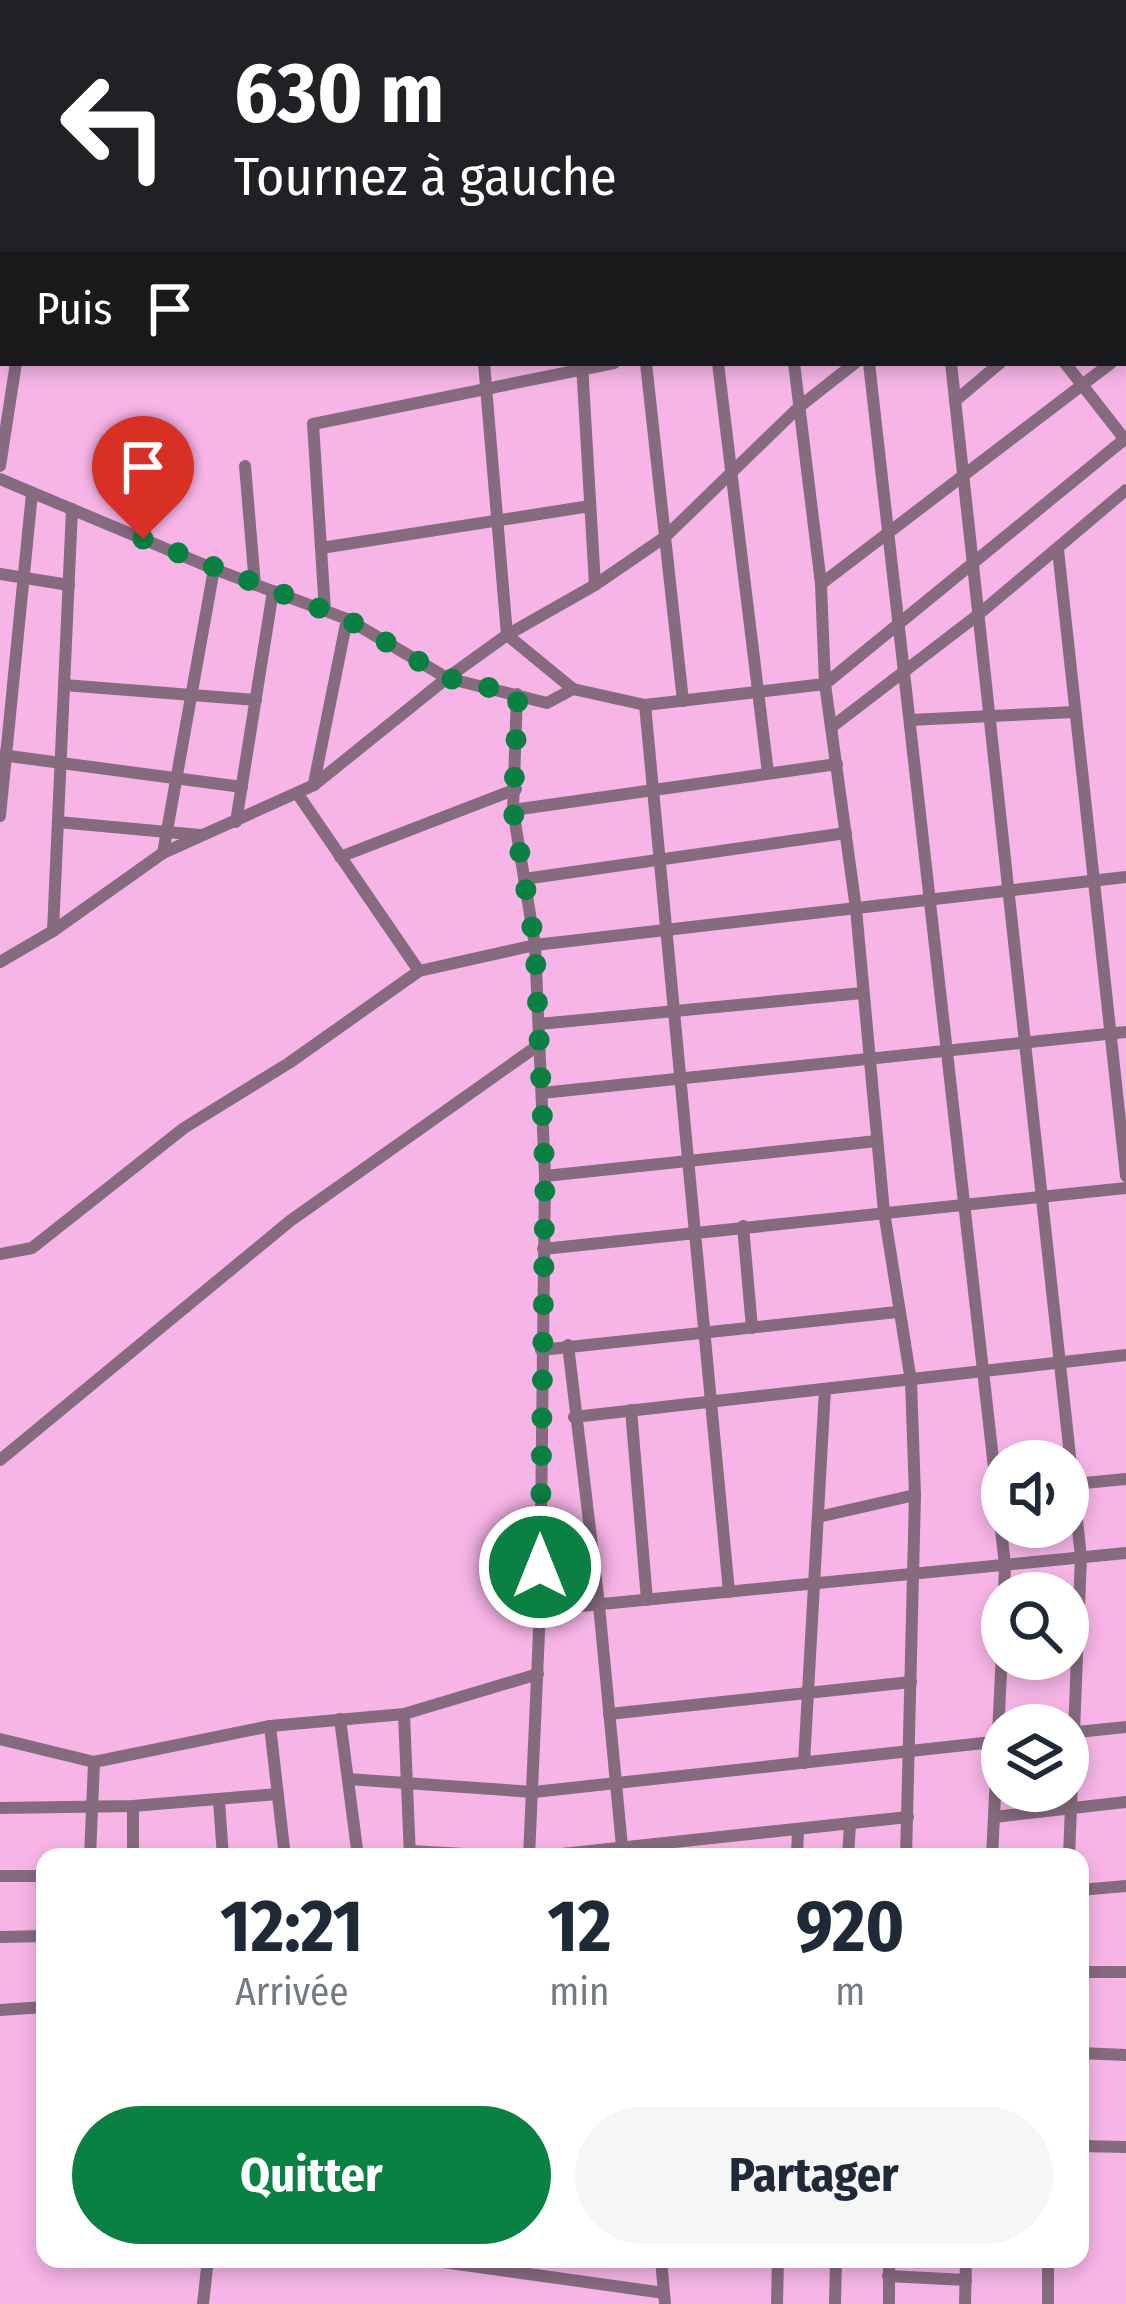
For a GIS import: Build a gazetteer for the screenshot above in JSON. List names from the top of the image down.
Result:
{
  "page": {
    "turn": ["630 m", "Tournez à gauche"],
    "then": "Puis",
    "eta": [
      "12:21",
      "Arrivée",
      "12",
      "min",
      "920",
      "m"
    ],
    "buttons": ["Quitter", "Partager"]
  }
}
